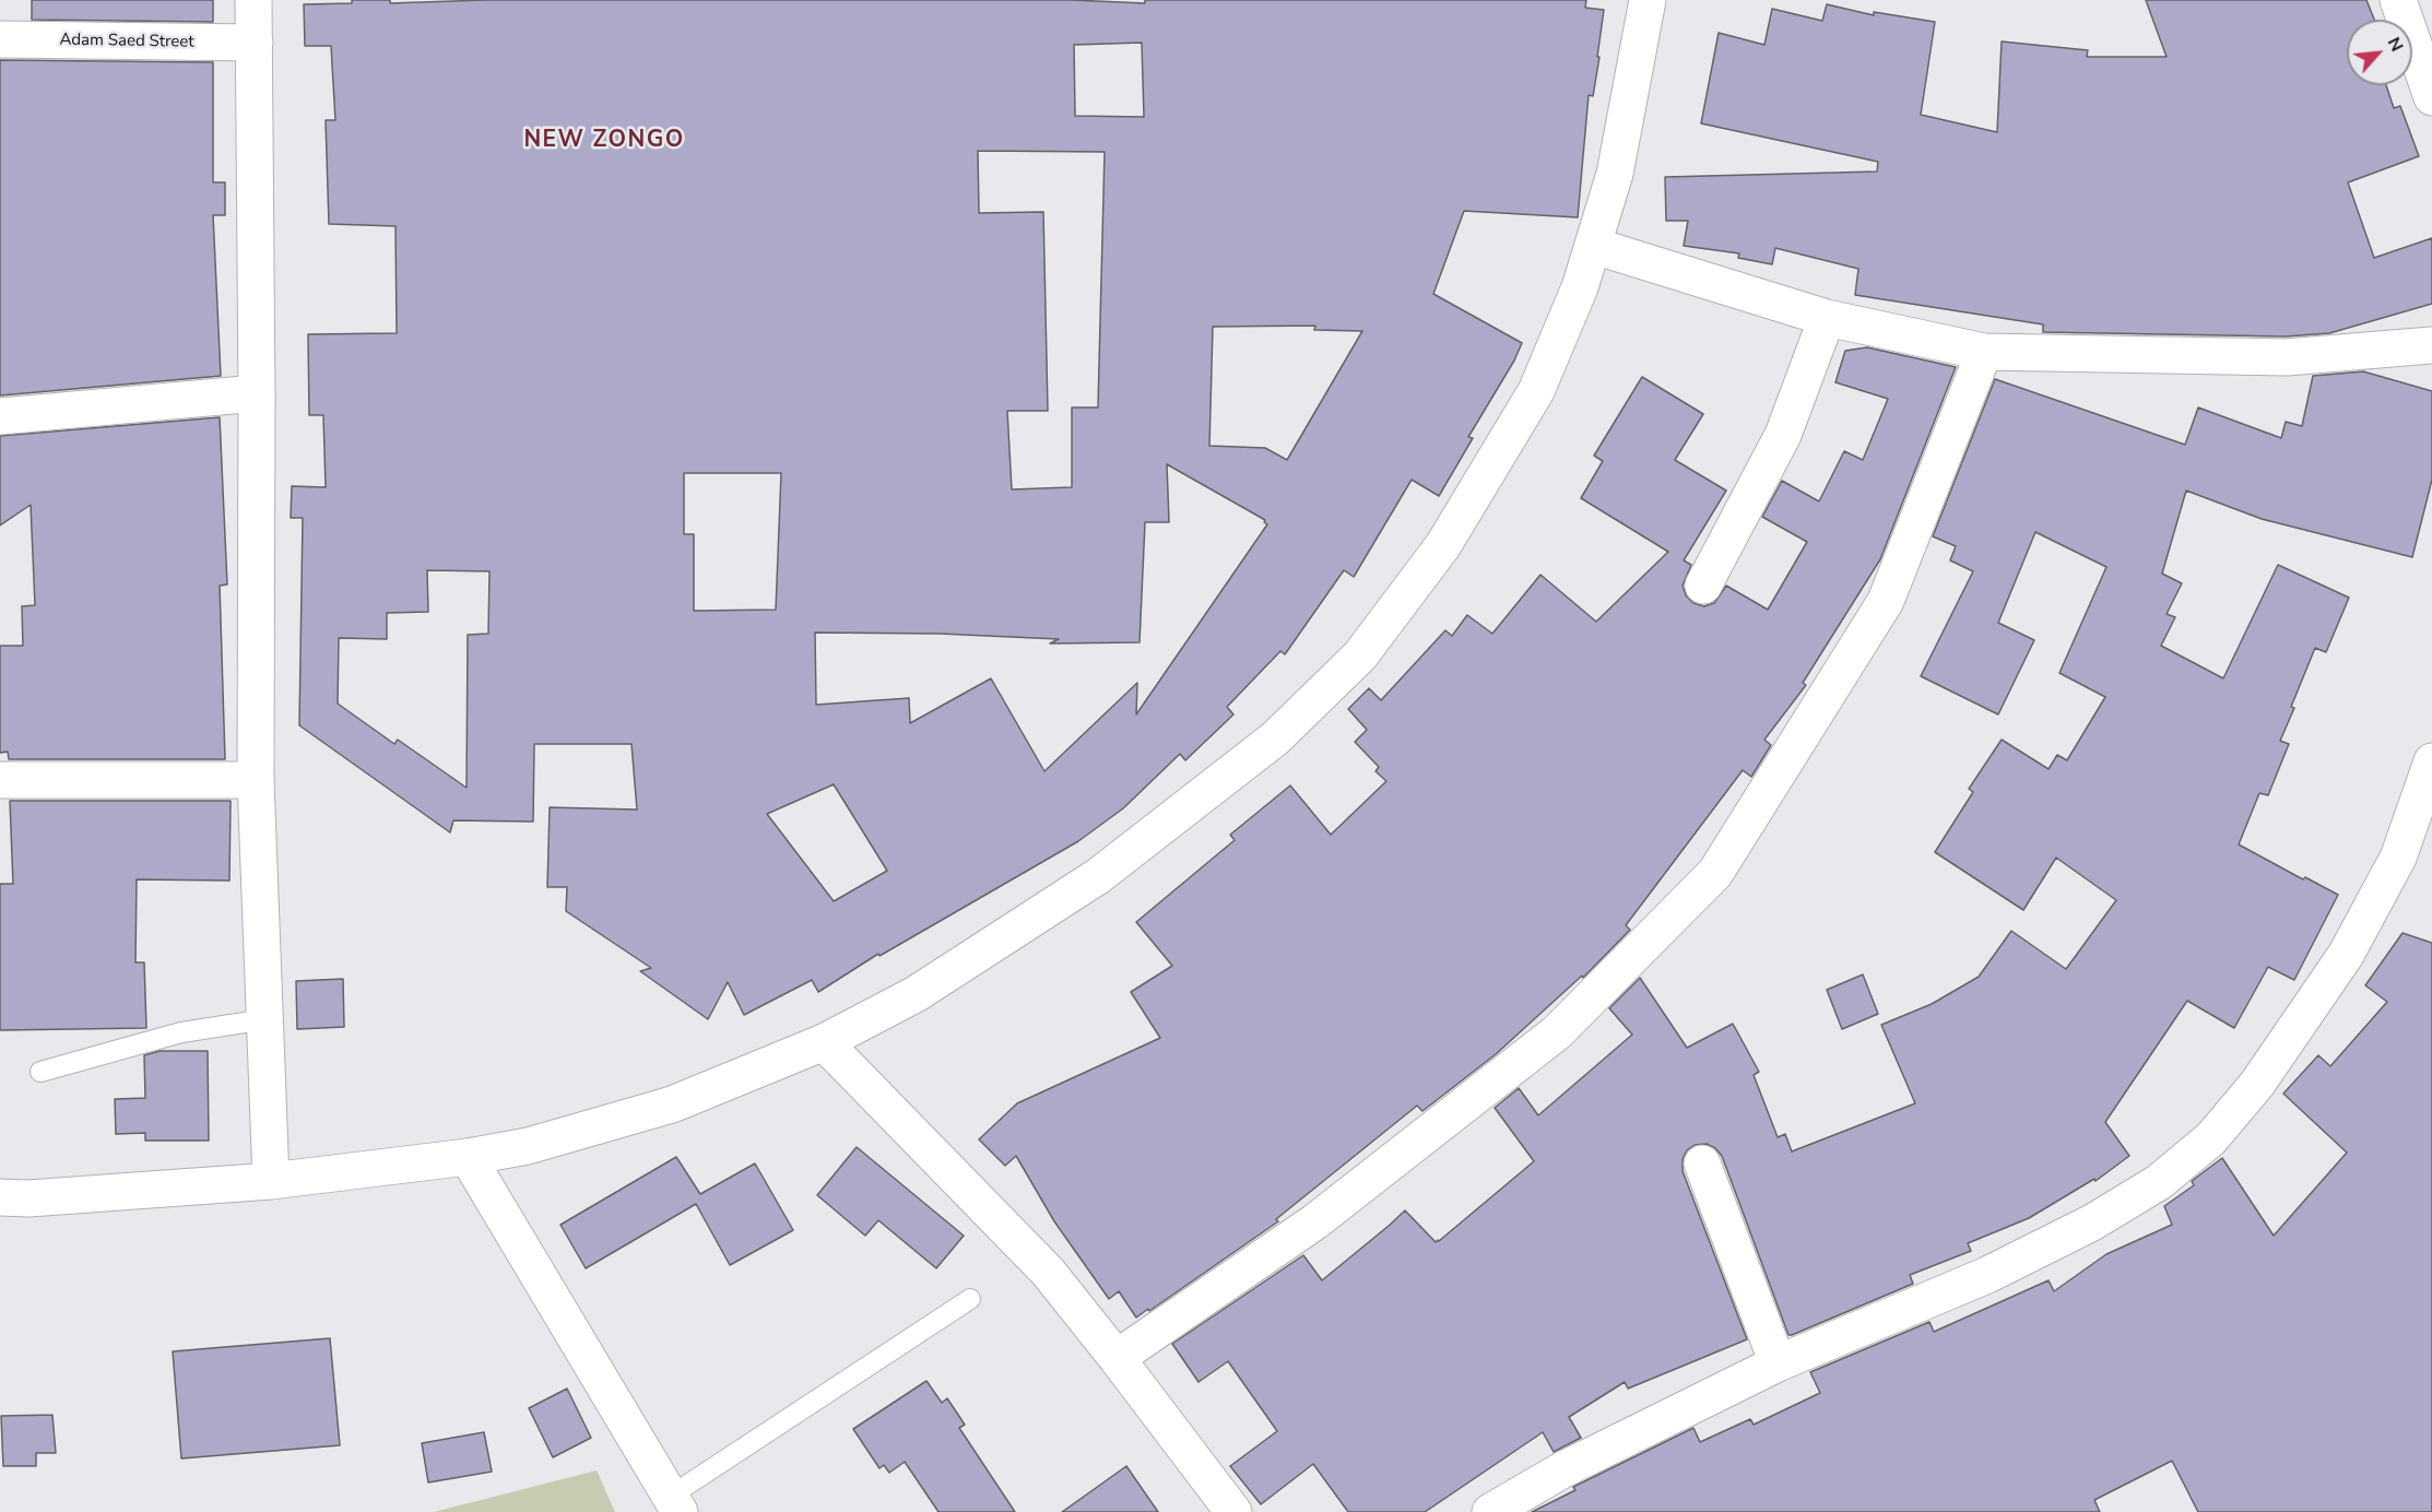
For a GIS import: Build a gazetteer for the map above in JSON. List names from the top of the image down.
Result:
{
  "streets": {
    "street": ["Adam Saed Street"]
  },
  "districts": ["NEW ZONGO"],
  "north": "top right"
}
